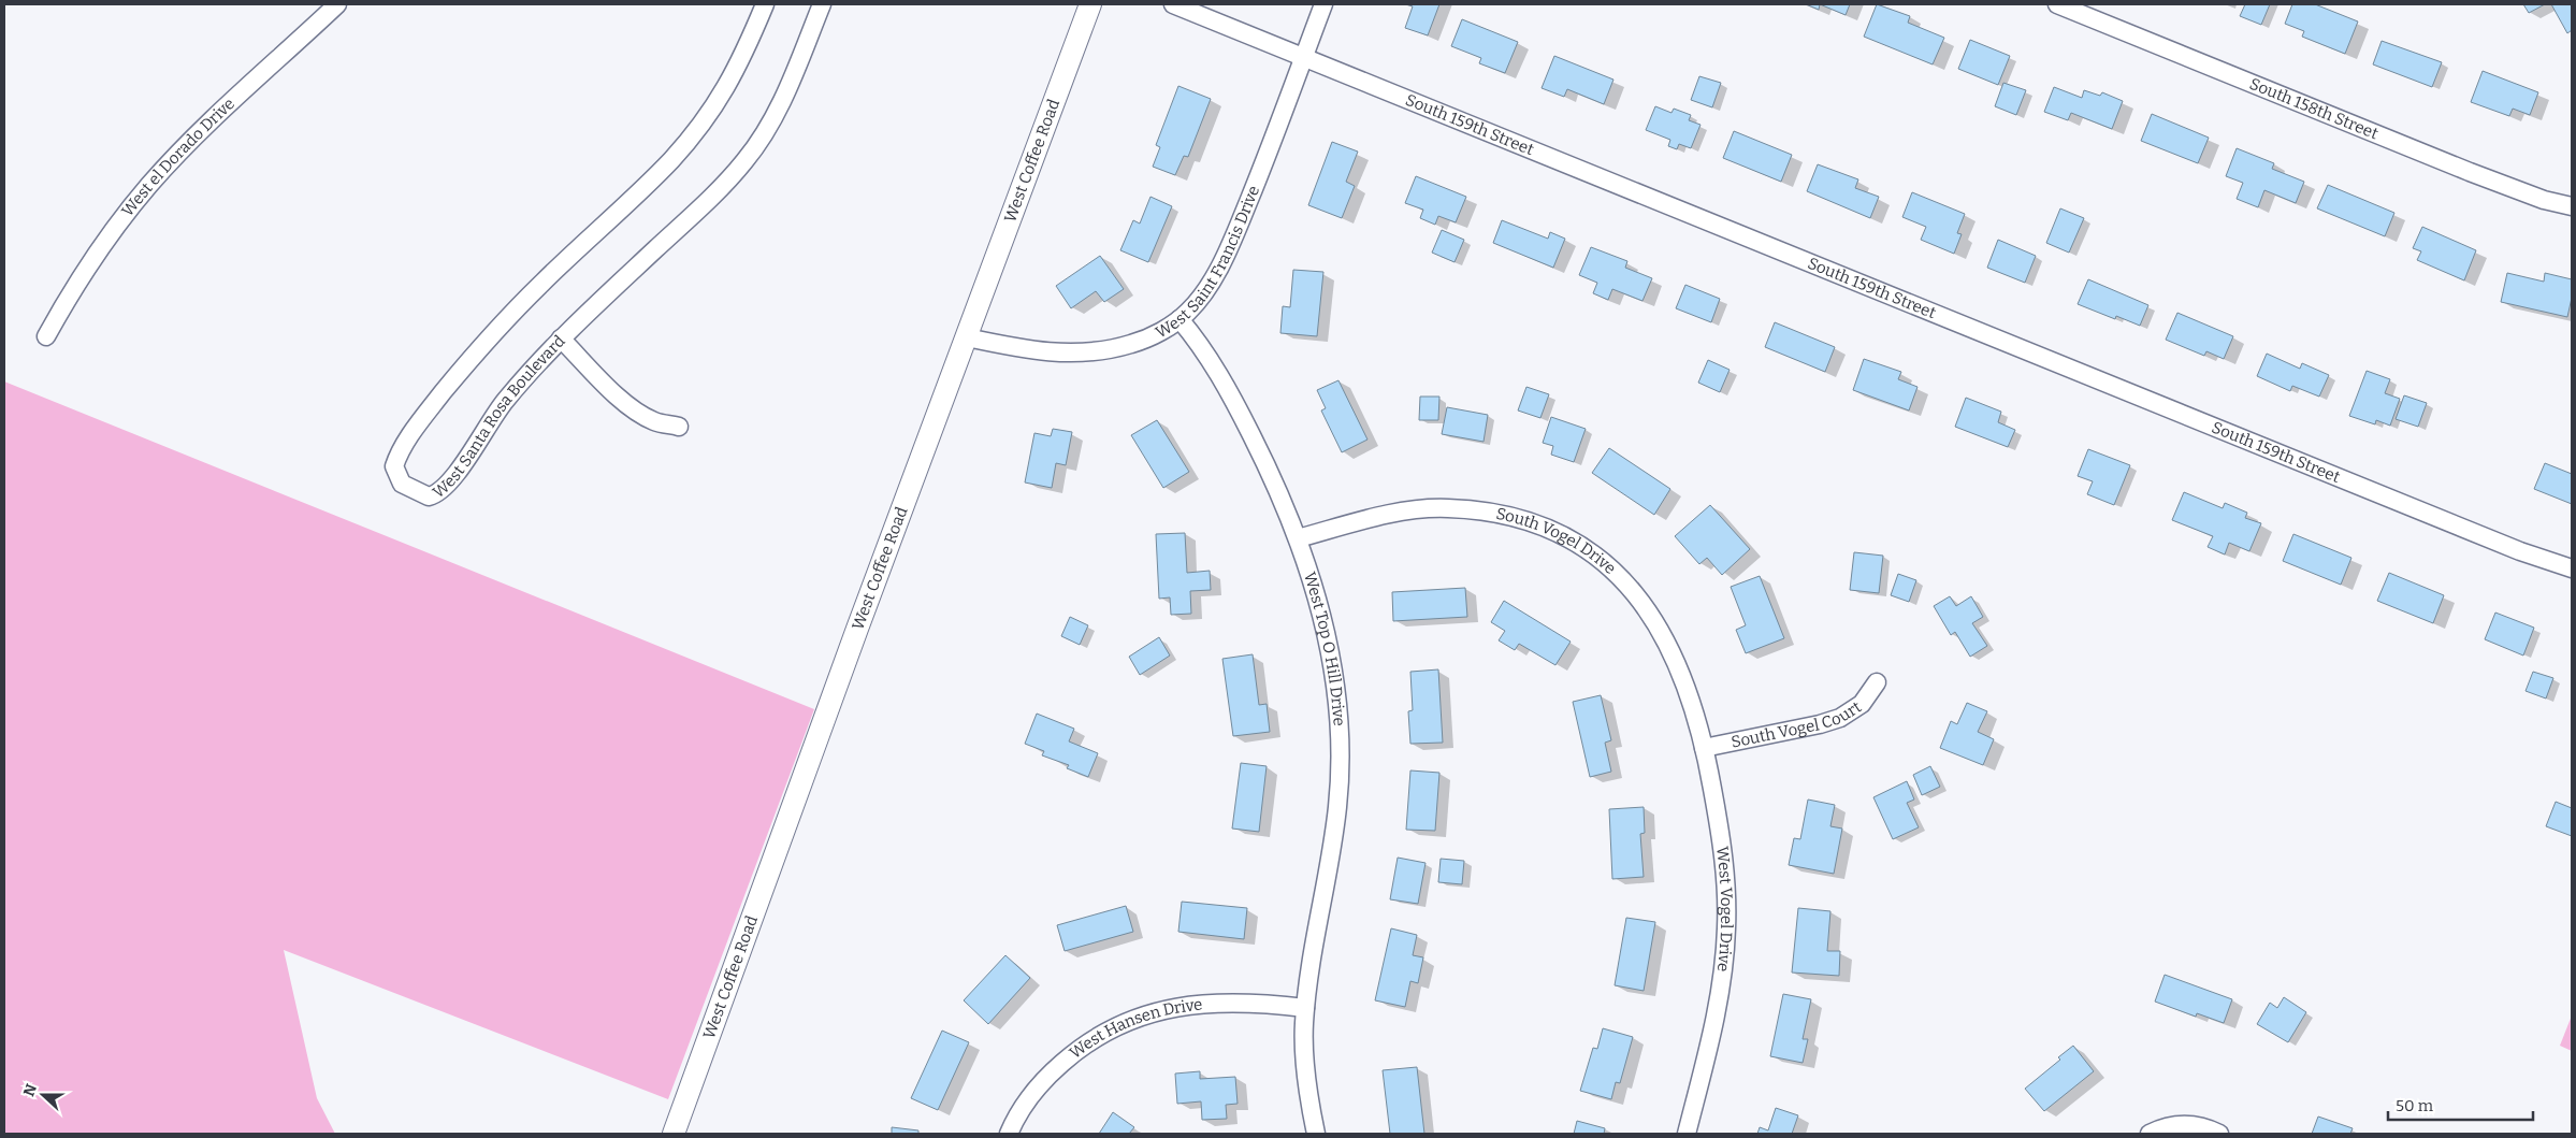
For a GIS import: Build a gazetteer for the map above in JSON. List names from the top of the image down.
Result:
{
  "streets": {
    "street": [
      "South 158th Street",
      "South 159th Street",
      "West el Dorado Drive",
      "West Coffee Road",
      "West Saint Francis Drive",
      "West Santa Rosa Boulevard",
      "South Vogel Drive",
      "West Top O Hill Drive",
      "South Vogel Court",
      "West Vogel Drive",
      "West Hansen Drive"
    ]
  },
  "crossings": [
    ["South 159th Street", "West Saint Francis Drive"],
    ["West Coffee Road", "West Saint Francis Drive"],
    ["West Saint Francis Drive", "West Top O Hill Drive"],
    ["South Vogel Drive", "West Top O Hill Drive"],
    ["South Vogel Drive", "South Vogel Court"],
    ["South Vogel Drive", "West Vogel Drive"],
    ["West Top O Hill Drive", "West Hansen Drive"],
    ["South Vogel Court", "West Vogel Drive"]
  ],
  "scale_bar": "50 m",
  "north": "left"
}
